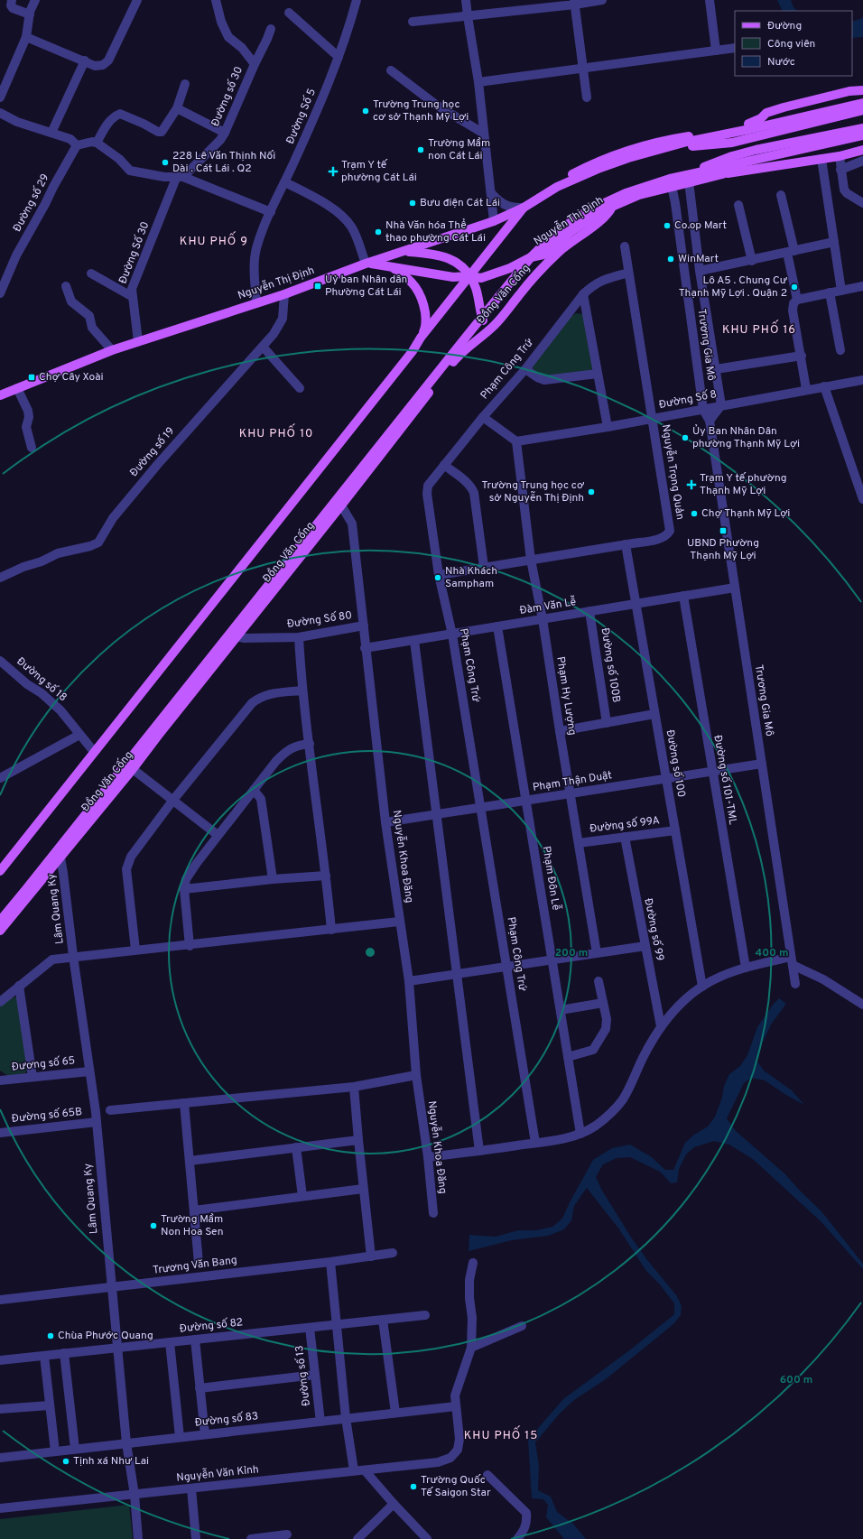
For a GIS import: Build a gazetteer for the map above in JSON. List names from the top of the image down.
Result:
{
  "streets": {
    "main road": ["Nguyễn Thị Định", "Đồng Văn Cống"],
    "street": [
      "Đường số 30",
      "Đường Số 5",
      "Đường số 29",
      "Đường Số 30",
      "Trương Gia Mô",
      "Phạm Công Trứ",
      "Đường Số 8",
      "Đường số 19",
      "Nguyễn Trọng Quản",
      "Đàm Văn Lễ",
      "Đường Số 80",
      "Đường số 100B",
      "Đường số 18",
      "Phạm Hy Lượng",
      "Đường số 100",
      "Đường số 101-TML",
      "Phạm Thận Duật",
      "Đường số 99A",
      "Nguyễn Khoa Đăng",
      "Phạm Đôn Lễ",
      "Lâm Quang Ky",
      "Đường số 99",
      "Đương số 65",
      "Đường số 65B",
      "Trương Văn Bang",
      "Đường số 82",
      "Đường số 13",
      "Đường số 83",
      "Nguyễn Văn Kỉnh"
    ]
  },
  "crossings": [
    ["Đường số 30", "Đường Số 30"],
    ["Đường Số 5", "Nguyễn Thị Định"],
    ["Nguyễn Thị Định", "Đường Số 30"],
    ["Nguyễn Thị Định", "Đồng Văn Cống"],
    ["Nguyễn Thị Định", "Trương Gia Mô"],
    ["Nguyễn Thị Định", "Đường số 19"],
    ["Đồng Văn Cống", "Đường Số 80"],
    ["Đồng Văn Cống", "Nguyễn Khoa Đăng"],
    ["Đồng Văn Cống", "Lâm Quang Ky"],
    ["Trương Gia Mô", "Đường Số 8"],
    ["Trương Gia Mô", "Đàm Văn Lễ"],
    ["Trương Gia Mô", "Phạm Thận Duật"],
    ["Phạm Công Trứ", "Nguyễn Trọng Quản"],
    ["Phạm Công Trứ", "Đàm Văn Lễ"],
    ["Phạm Công Trứ", "Phạm Thận Duật"],
    ["Đường Số 8", "Nguyễn Trọng Quản"],
    ["Đường Số 8", "Phạm Hy Lượng"],
    ["Nguyễn Trọng Quản", "Phạm Hy Lượng"],
    ["Nguyễn Trọng Quản", "Đường số 100"],
    ["Đàm Văn Lễ", "Đường số 100B"],
    ["Đàm Văn Lễ", "Phạm Hy Lượng"],
    ["Đàm Văn Lễ", "Đường số 100"],
    ["Đàm Văn Lễ", "Đường số 101-TML"],
    ["Đàm Văn Lễ", "Nguyễn Khoa Đăng"],
    ["Đàm Văn Lễ", "Phạm Đôn Lễ"],
    ["Đường Số 80", "Nguyễn Khoa Đăng"],
    ["Phạm Hy Lượng", "Phạm Thận Duật"],
    ["Phạm Hy Lượng", "Đường số 99A"],
    ["Đường số 100", "Phạm Thận Duật"],
    ["Đường số 100", "Đường số 99A"],
    ["Đường số 101-TML", "Phạm Thận Duật"],
    ["Phạm Thận Duật", "Nguyễn Khoa Đăng"],
    ["Phạm Thận Duật", "Phạm Đôn Lễ"],
    ["Đường số 99A", "Đường số 99"],
    ["Lâm Quang Ky", "Đương số 65"],
    ["Lâm Quang Ky", "Đường số 65B"],
    ["Lâm Quang Ky", "Trương Văn Bang"],
    ["Lâm Quang Ky", "Đường số 82"],
    ["Lâm Quang Ky", "Đường số 83"],
    ["Lâm Quang Ky", "Nguyễn Văn Kỉnh"],
    ["Đường số 82", "Đường số 13"],
    ["Đường số 13", "Đường số 83"],
    ["Đường số 83", "Nguyễn Văn Kỉnh"]
  ],
  "districts": [
    "KHU PHỐ 9",
    "KHU PHỐ 16",
    "KHU PHỐ 10",
    "KHU PHỐ 15"
  ],
  "places": {
    "other": [
      "Trường Trung học cơ sở Thạnh Mỹ Lợi",
      "Trường Mầm non Cát Lái",
      "228 Lê Văn Thịnh Nối Dài . Cát Lái . Q2",
      "Bưu điện Cát Lái",
      "Co.op Mart",
      "Nhà Văn hóa Thể thao phường Cát Lái",
      "WinMart",
      "Lô A5 . Chung Cư Thạnh Mỹ Lợi . Quận 2",
      "Ủy Ban Nhân Dân phường Thạnh Mỹ Lợi",
      "Trường Trung học cơ sở Nguyễn Thị Định",
      "Chợ Thạnh Mỹ Lợi",
      "Nhà Khách Sampham",
      "Trường Mầm Non Hoa Sen",
      "Chùa Phước Quang",
      "Tịnh xá Như Lai",
      "Trường Quốc Tế Saigon Star"
    ],
    "health": ["Trạm Y tế phường Cát Lái", "Trạm Y tế phường Thạnh Mỹ Lợi"],
    "transit": ["Uỷ ban Nhân dân Phường Cát Lái", "Chợ Cây Xoài", "UBND Phường Thạnh Mỹ Lợi"]
  },
  "legend": ["Đường", "Công viên", "Nước"],
  "rings": ["200 m", "400 m", "600 m"]
}
